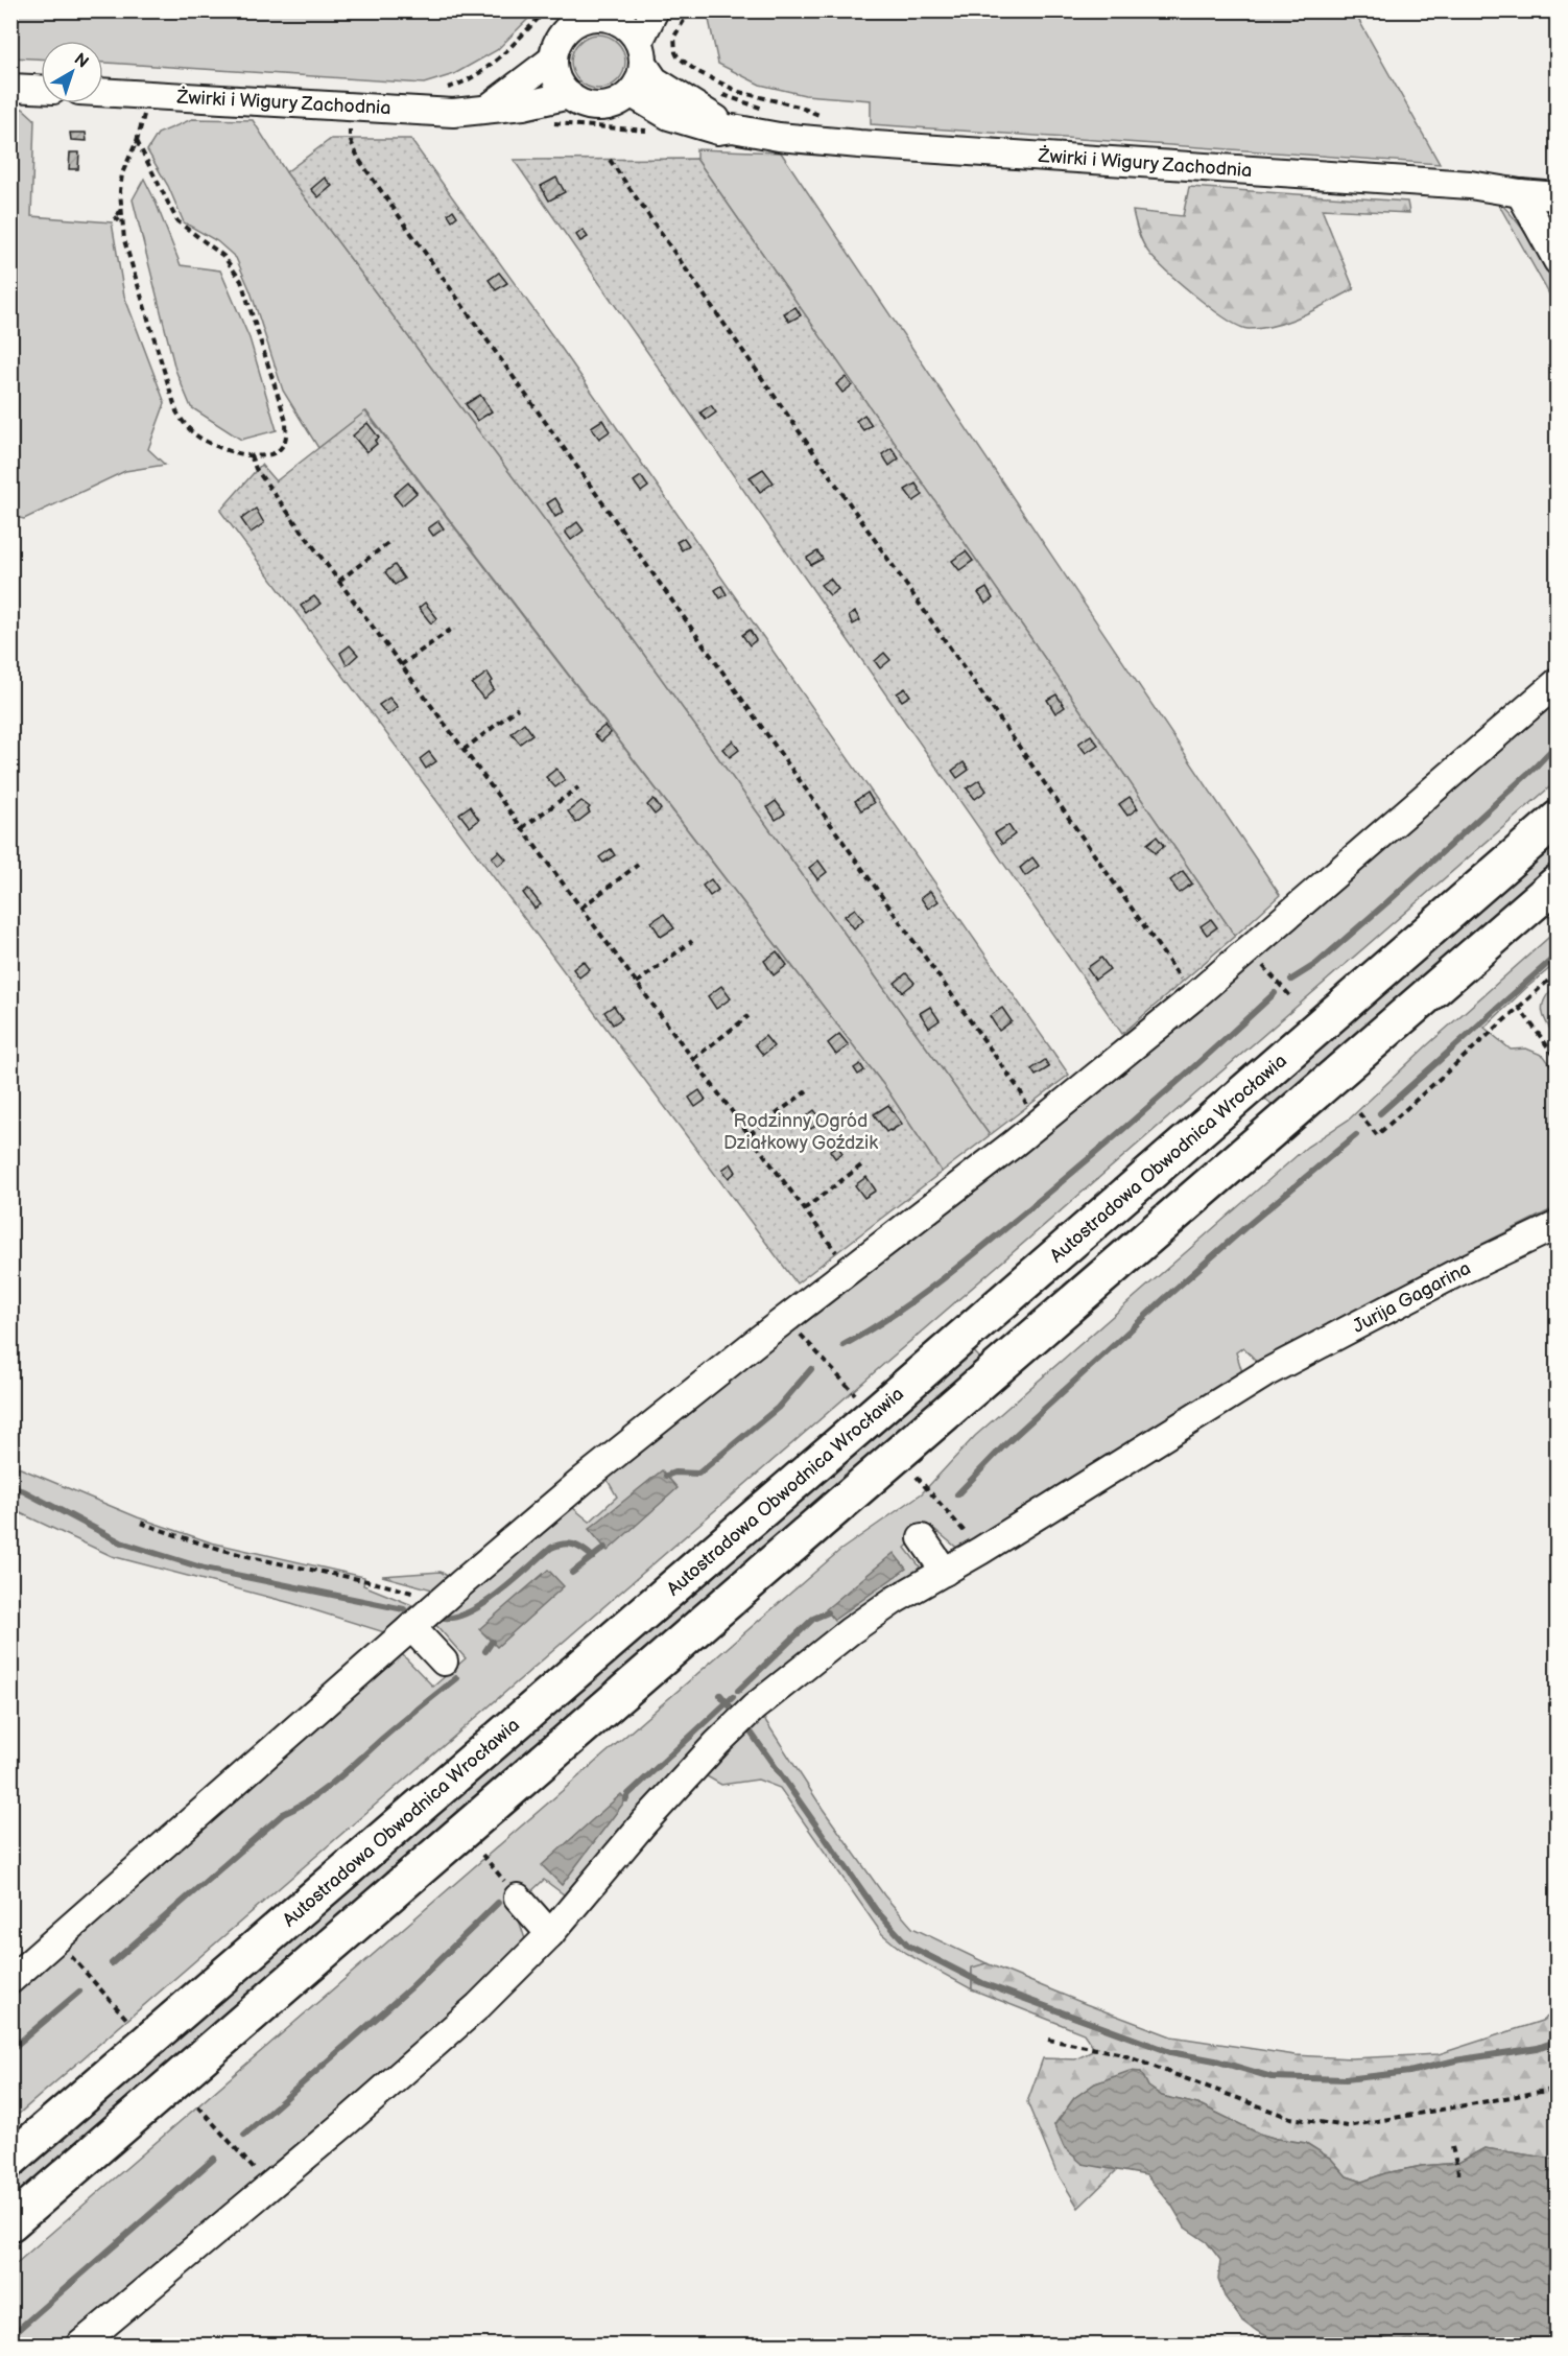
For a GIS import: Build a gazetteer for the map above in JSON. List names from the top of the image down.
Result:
{
  "streets": {
    "highway": ["Autostradowa Obwodnica Wrocławia"],
    "street": ["Żwirki i Wigury Zachodnia", "Jurija Gagarina"]
  },
  "parks": ["Rodzinny Ogród Działkowy Goździk"],
  "north": "top right"
}
